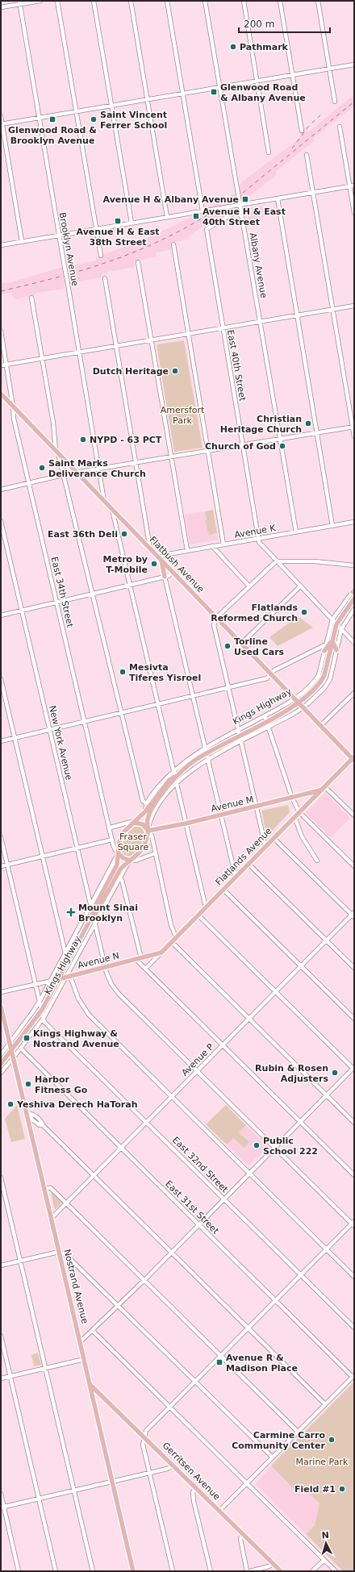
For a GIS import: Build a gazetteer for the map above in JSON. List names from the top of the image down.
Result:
{
  "streets": {
    "main road": [
      "Flatbush Avenue",
      "Kings Highway",
      "Avenue M",
      "Flatlands Avenue",
      "Avenue N",
      "Nostrand Avenue",
      "Gerritsen Avenue"
    ],
    "street": [
      "Brooklyn Avenue",
      "Albany Avenue",
      "East 40th Street",
      "Avenue K",
      "East 34th Street",
      "New York Avenue",
      "Avenue P",
      "East 32nd Street",
      "East 31st Street"
    ]
  },
  "crossings": [
    ["Brooklyn Avenue", "Flatbush Avenue"],
    ["Albany Avenue", "East 40th Street"],
    ["Albany Avenue", "Avenue K"],
    ["East 40th Street", "Avenue K"],
    ["East 40th Street", "Kings Highway"],
    ["Avenue K", "Flatbush Avenue"],
    ["Flatbush Avenue", "East 34th Street"],
    ["Flatbush Avenue", "Kings Highway"],
    ["Flatbush Avenue", "Flatlands Avenue"],
    ["East 34th Street", "Kings Highway"],
    ["East 34th Street", "Avenue M"],
    ["Kings Highway", "New York Avenue"],
    ["Kings Highway", "Avenue M"],
    ["Kings Highway", "Avenue N"],
    ["Kings Highway", "East 32nd Street"],
    ["Kings Highway", "East 31st Street"],
    ["Kings Highway", "Nostrand Avenue"],
    ["New York Avenue", "Avenue N"],
    ["Avenue M", "Flatlands Avenue"],
    ["Flatlands Avenue", "Avenue N"],
    ["Avenue P", "East 32nd Street"],
    ["Avenue P", "East 31st Street"],
    ["Avenue P", "Nostrand Avenue"],
    ["Nostrand Avenue", "Gerritsen Avenue"]
  ],
  "parks": ["Amersfort Park", "Fraser Square", "Marine Park"],
  "places": {
    "other": [
      "Pathmark",
      "Saint Vincent Ferrer School",
      "Dutch Heritage",
      "Christian Heritage Church",
      "NYPD - 63 PCT",
      "Church of God",
      "Saint Marks Deliverance Church",
      "East 36th Deli",
      "Metro by T-Mobile",
      "Flatlands Reformed Church",
      "Torline Used Cars",
      "Mesivta Tiferes Yisroel",
      "Rubin & Rosen Adjusters",
      "Harbor Fitness Go",
      "Yeshiva Derech HaTorah",
      "Public School 222",
      "Carmine Carro Community Center",
      "Field #1"
    ],
    "transit": [
      "Glenwood Road & Albany Avenue",
      "Glenwood Road & Brooklyn Avenue",
      "Avenue H & Albany Avenue",
      "Avenue H & East 40th Street",
      "Avenue H & East 38th Street",
      "Kings Highway & Nostrand Avenue",
      "Avenue R & Madison Place"
    ],
    "health": ["Mount Sinai Brooklyn"]
  },
  "scale_bar": "200 m",
  "north": "top"
}
